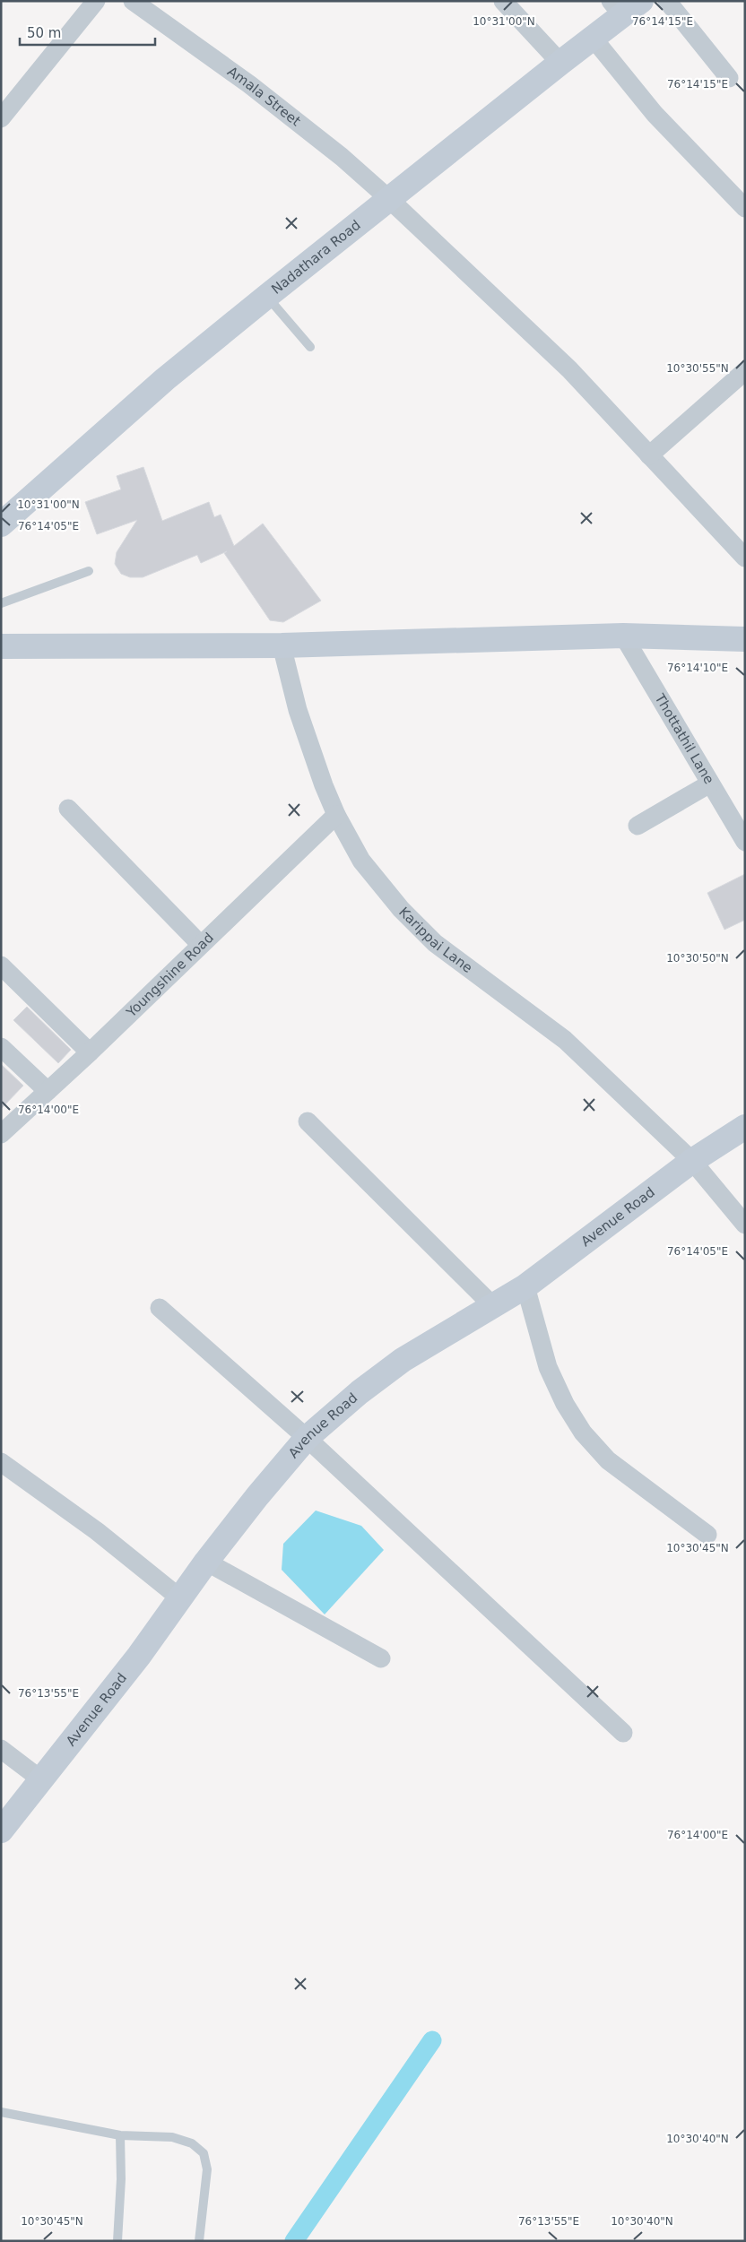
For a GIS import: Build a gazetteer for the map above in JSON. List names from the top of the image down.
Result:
{
  "streets": {
    "main road": ["Nadathara Road", "Avenue Road"],
    "street": [
      "Amala Street",
      "Thottathil Lane",
      "Karippai Lane",
      "Youngshine Road"
    ]
  },
  "crossings": [
    ["Amala Street", "Nadathara Road"],
    ["Karippai Lane", "Youngshine Road"],
    ["Karippai Lane", "Avenue Road"]
  ],
  "scale_bar": "50 m",
  "coordinates": [
    "10°31'00\"N",
    "76°14'15\"E",
    "10°30'55\"N",
    "76°14'05\"E",
    "76°14'10\"E",
    "10°30'50\"N",
    "76°14'00\"E",
    "10°30'45\"N",
    "76°13'55\"E",
    "10°30'40\"N"
  ]
}
